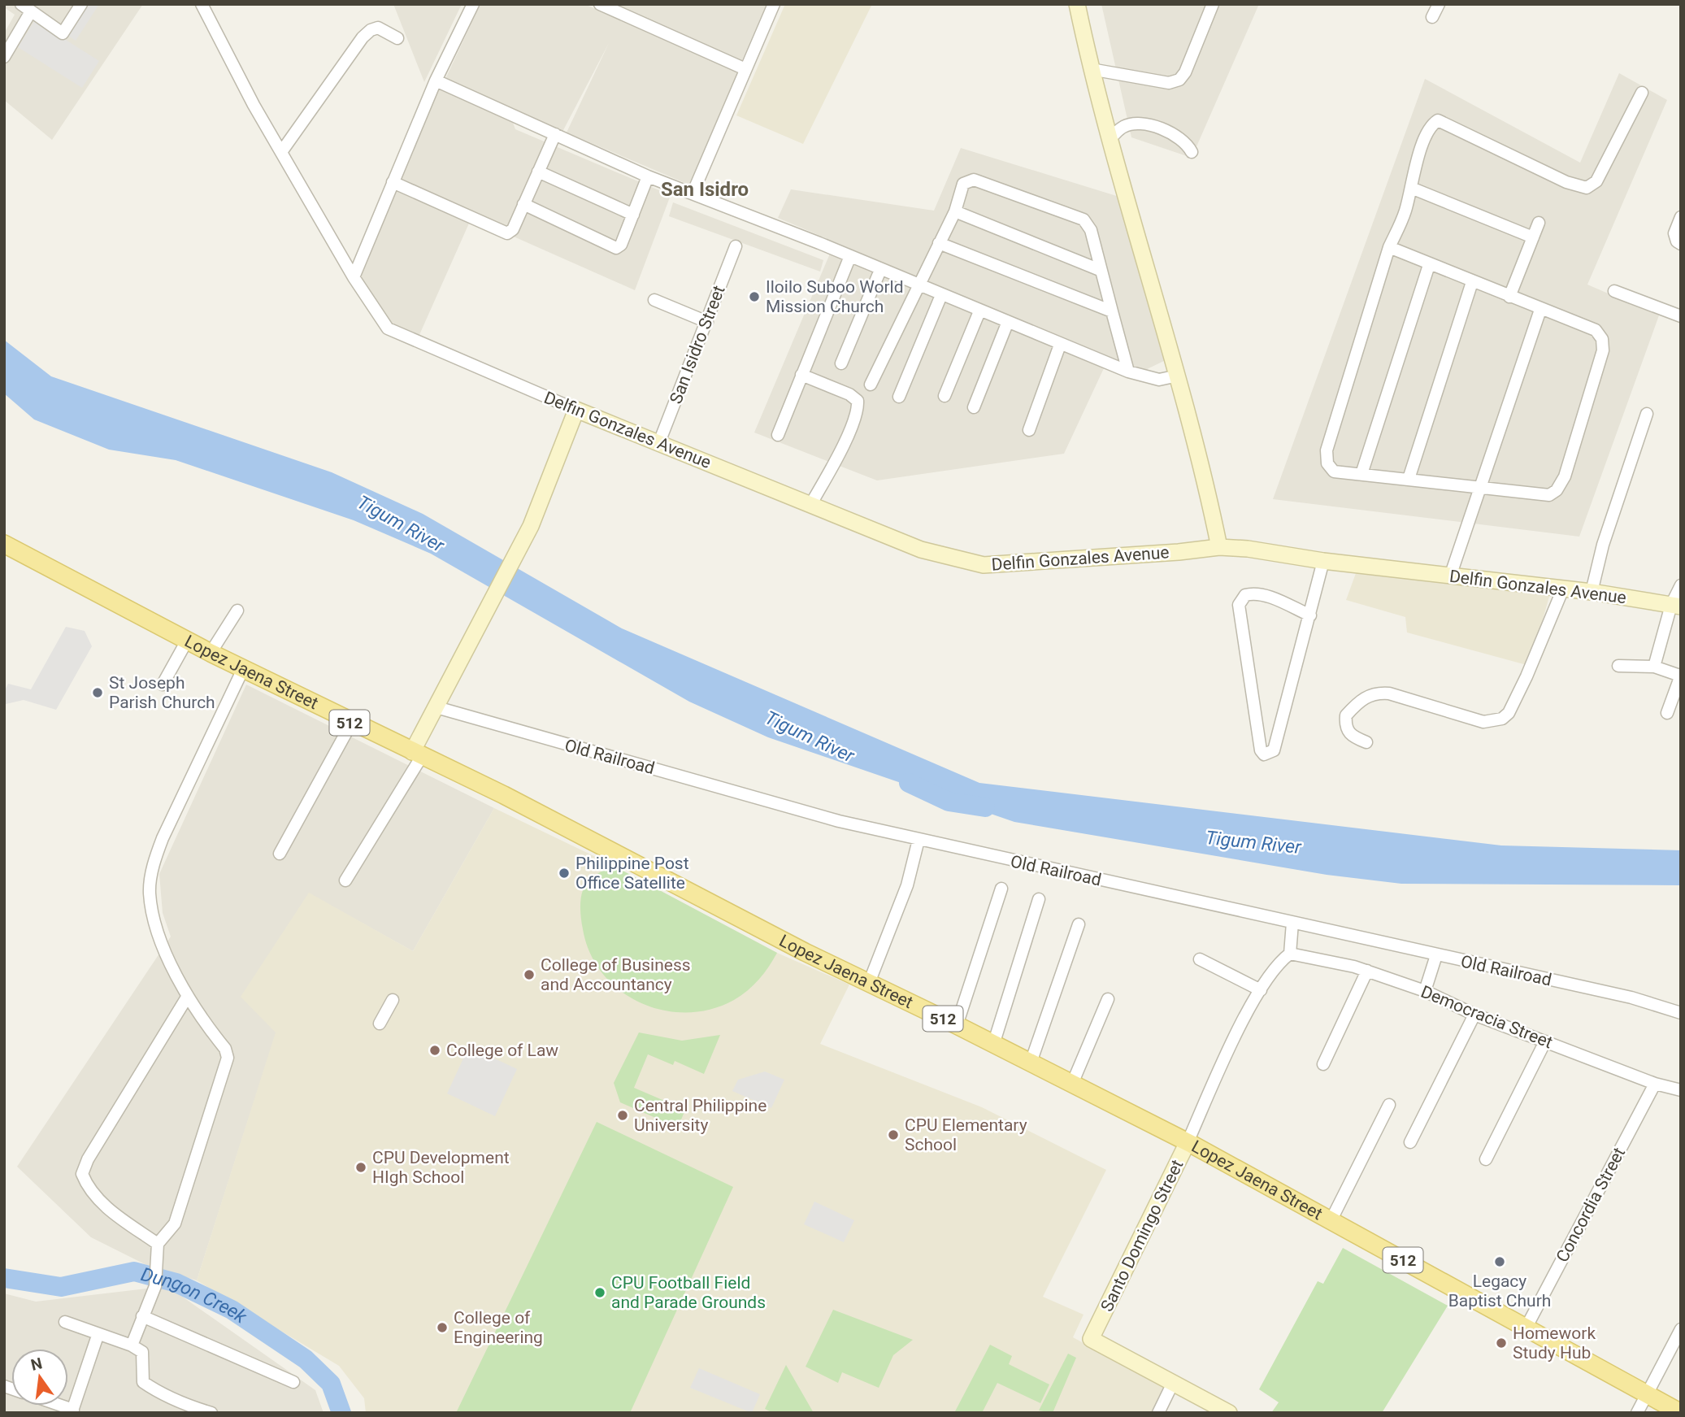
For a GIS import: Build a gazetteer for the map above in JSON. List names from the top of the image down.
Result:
{
  "streets": {
    "main road": ["Lopez Jaena Street", "512"],
    "street": [
      "San Isidro Street",
      "Delfin Gonzales Avenue",
      "Old Railroad",
      "Democracia Street",
      "Concordia Street",
      "Santo Domingo Street"
    ]
  },
  "crossings": [
    ["San Isidro Street", "Delfin Gonzales Avenue"],
    ["Lopez Jaena Street", "Concordia Street"],
    ["Lopez Jaena Street", "Santo Domingo Street"],
    ["Democracia Street", "Concordia Street"],
    ["Democracia Street", "Santo Domingo Street"]
  ],
  "districts": ["San Isidro"],
  "water": ["Tigum River", "Dungon Creek"],
  "places": [
    "Iloilo Suboo World Mission Church",
    "St Joseph Parish Church",
    "Philippine Post Office Satellite",
    "College of Business and Accountancy",
    "College of Law",
    "Central Philippine University",
    "CPU Elementary School",
    "CPU Development HIgh School",
    "Legacy Baptist Churh",
    "CPU Football Field and Parade Grounds",
    "College of Engineering",
    "Homework Study Hub"
  ],
  "north": "top"
}
